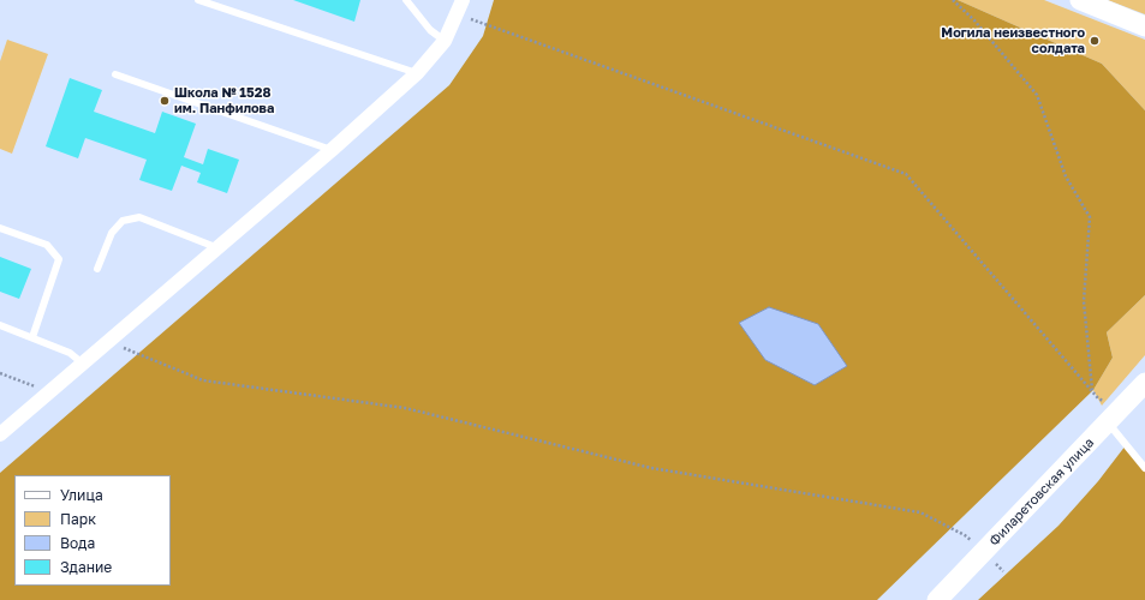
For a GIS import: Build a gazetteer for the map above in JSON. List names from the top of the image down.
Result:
{
  "streets": {
    "street": ["Филаретовская улица"]
  },
  "places": ["Могила неизвестного солдата", "Школа № 1528 им. Панфилова"],
  "legend": [
    "Улица",
    "Парк",
    "Вода",
    "Здание"
  ]
}
